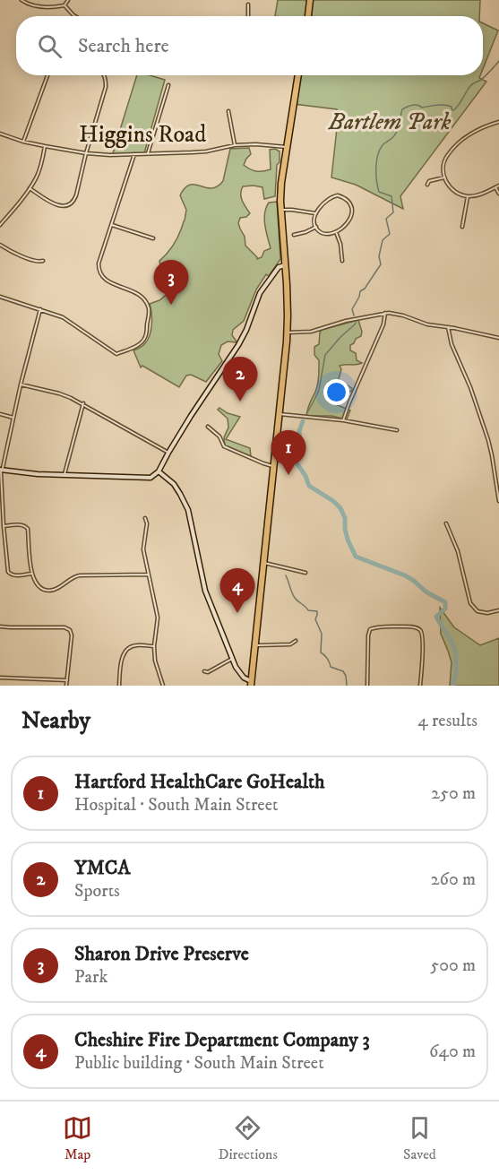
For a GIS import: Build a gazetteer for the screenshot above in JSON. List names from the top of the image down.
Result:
{
  "streets": {
    "street": ["Higgins Road"]
  },
  "parks": ["Bartlem Park"],
  "page": {
    "search": "Search here",
    "pins": [
      "3",
      "2",
      "1",
      "4"
    ],
    "heading": ["Nearby", "4 results"],
    "list": [
      {
        "mark": "1",
        "name": "Hartford HealthCare GoHealth",
        "note": "Hospital · South Main Street",
        "value": "250 m"
      },
      {
        "mark": "2",
        "name": "YMCA",
        "note": "Sports",
        "value": "260 m"
      },
      {
        "mark": "3",
        "name": "Sharon Drive Preserve",
        "note": "Park",
        "value": "500 m"
      },
      {
        "mark": "4",
        "name": "Cheshire Fire Department Company 3",
        "note": "Public building · South Main Street",
        "value": "640 m"
      }
    ],
    "nav": ["Map", "Directions", "Saved"]
  }
}
